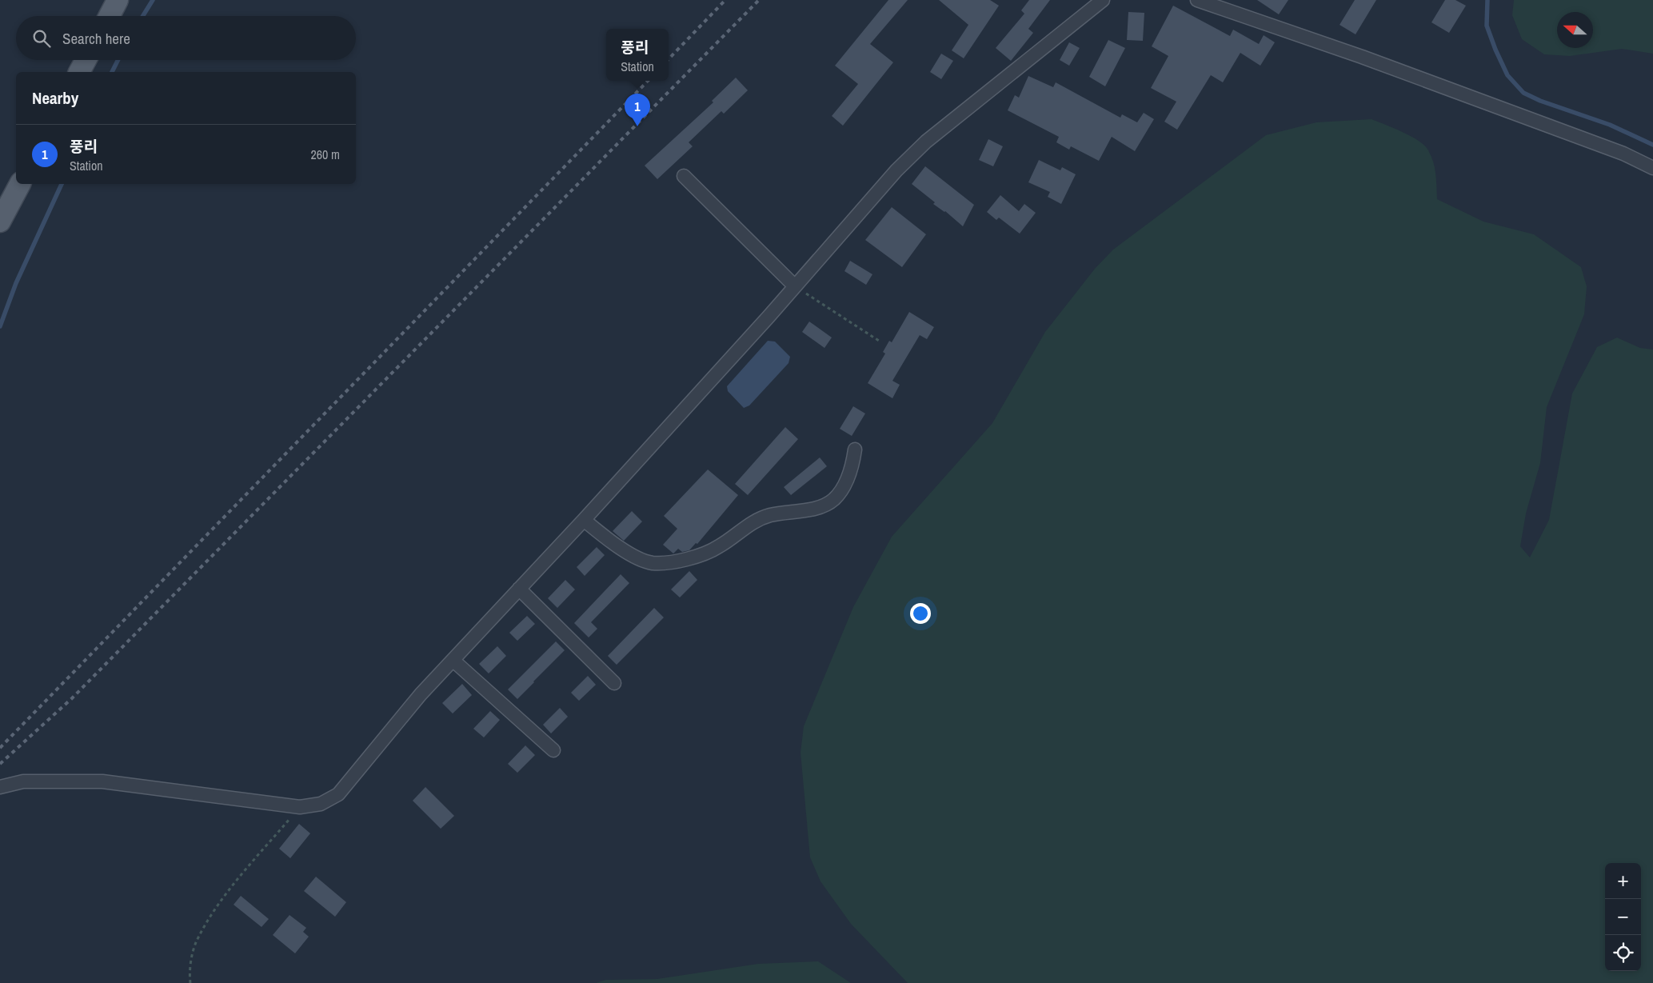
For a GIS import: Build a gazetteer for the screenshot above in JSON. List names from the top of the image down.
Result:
{
  "north": "left",
  "page": {
    "search": "Search here",
    "popup": ["풍리", "Station"],
    "heading": "Nearby",
    "pins": "1",
    "list": [
      {
        "mark": "1",
        "name": "풍리",
        "note": "Station",
        "value": "260 m"
      }
    ],
    "map_buttons": ["+", "−"]
  }
}
